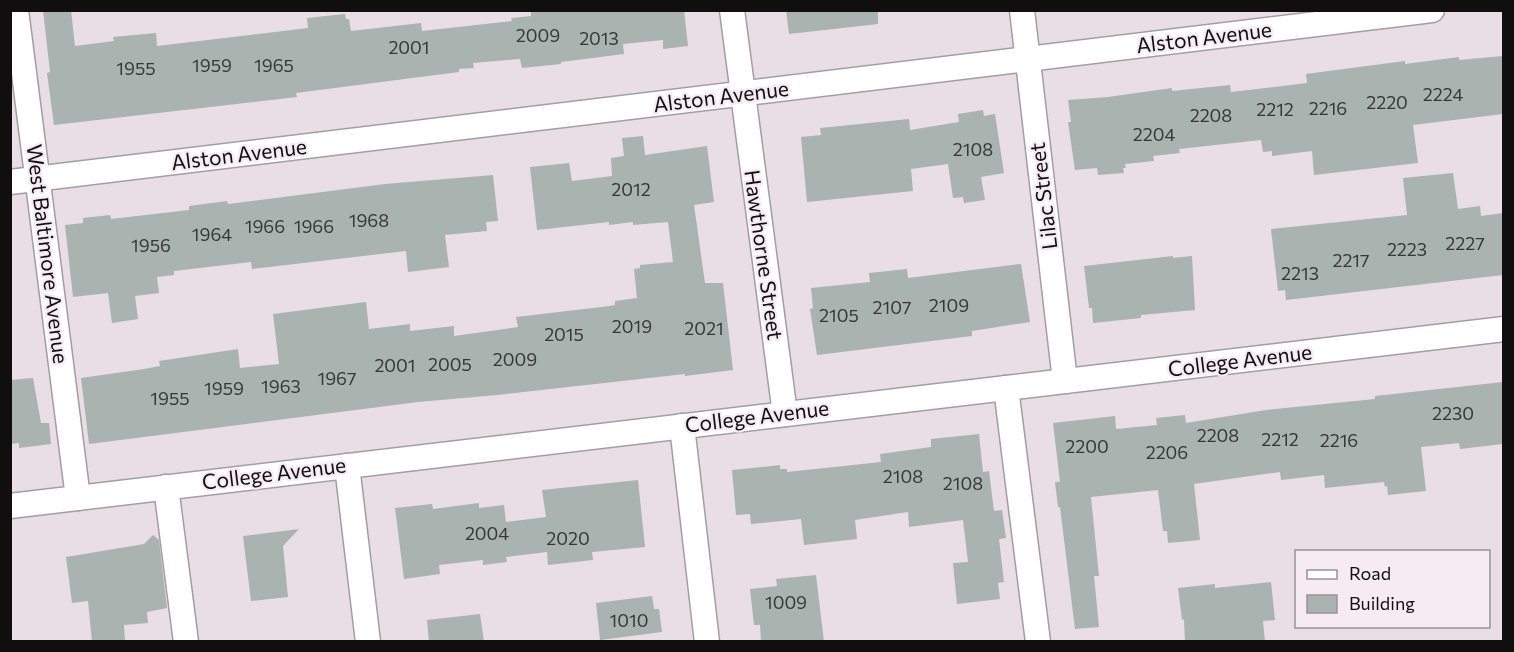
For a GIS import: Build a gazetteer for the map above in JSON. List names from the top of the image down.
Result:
{
  "streets": {
    "street": [
      "Alston Avenue",
      "Lilac Street",
      "West Baltimore Avenue",
      "Hawthorne Street",
      "College Avenue"
    ]
  },
  "crossings": [
    ["Alston Avenue", "Lilac Street"],
    ["Alston Avenue", "West Baltimore Avenue"],
    ["Alston Avenue", "Hawthorne Street"],
    ["Lilac Street", "College Avenue"],
    ["West Baltimore Avenue", "College Avenue"],
    ["Hawthorne Street", "College Avenue"]
  ],
  "house_numbers": [
    "2009",
    "2013",
    "2001",
    "1959",
    "1965",
    "1955",
    "2224",
    "2220",
    "2216",
    "2212",
    "2208",
    "2204",
    "2108",
    "2012",
    "1968",
    "1966",
    "1966",
    "1964",
    "2227",
    "1956",
    "2223",
    "2217",
    "2213",
    "2109",
    "2107",
    "2105",
    "2019",
    "2021",
    "2015",
    "2009",
    "2005",
    "2001",
    "1967",
    "1963",
    "1959",
    "1955",
    "2230",
    "2208",
    "2212",
    "2216",
    "2200",
    "2206",
    "2108",
    "2108",
    "2004",
    "2020",
    "1009",
    "1010"
  ],
  "legend": ["Road", "Building"]
}
